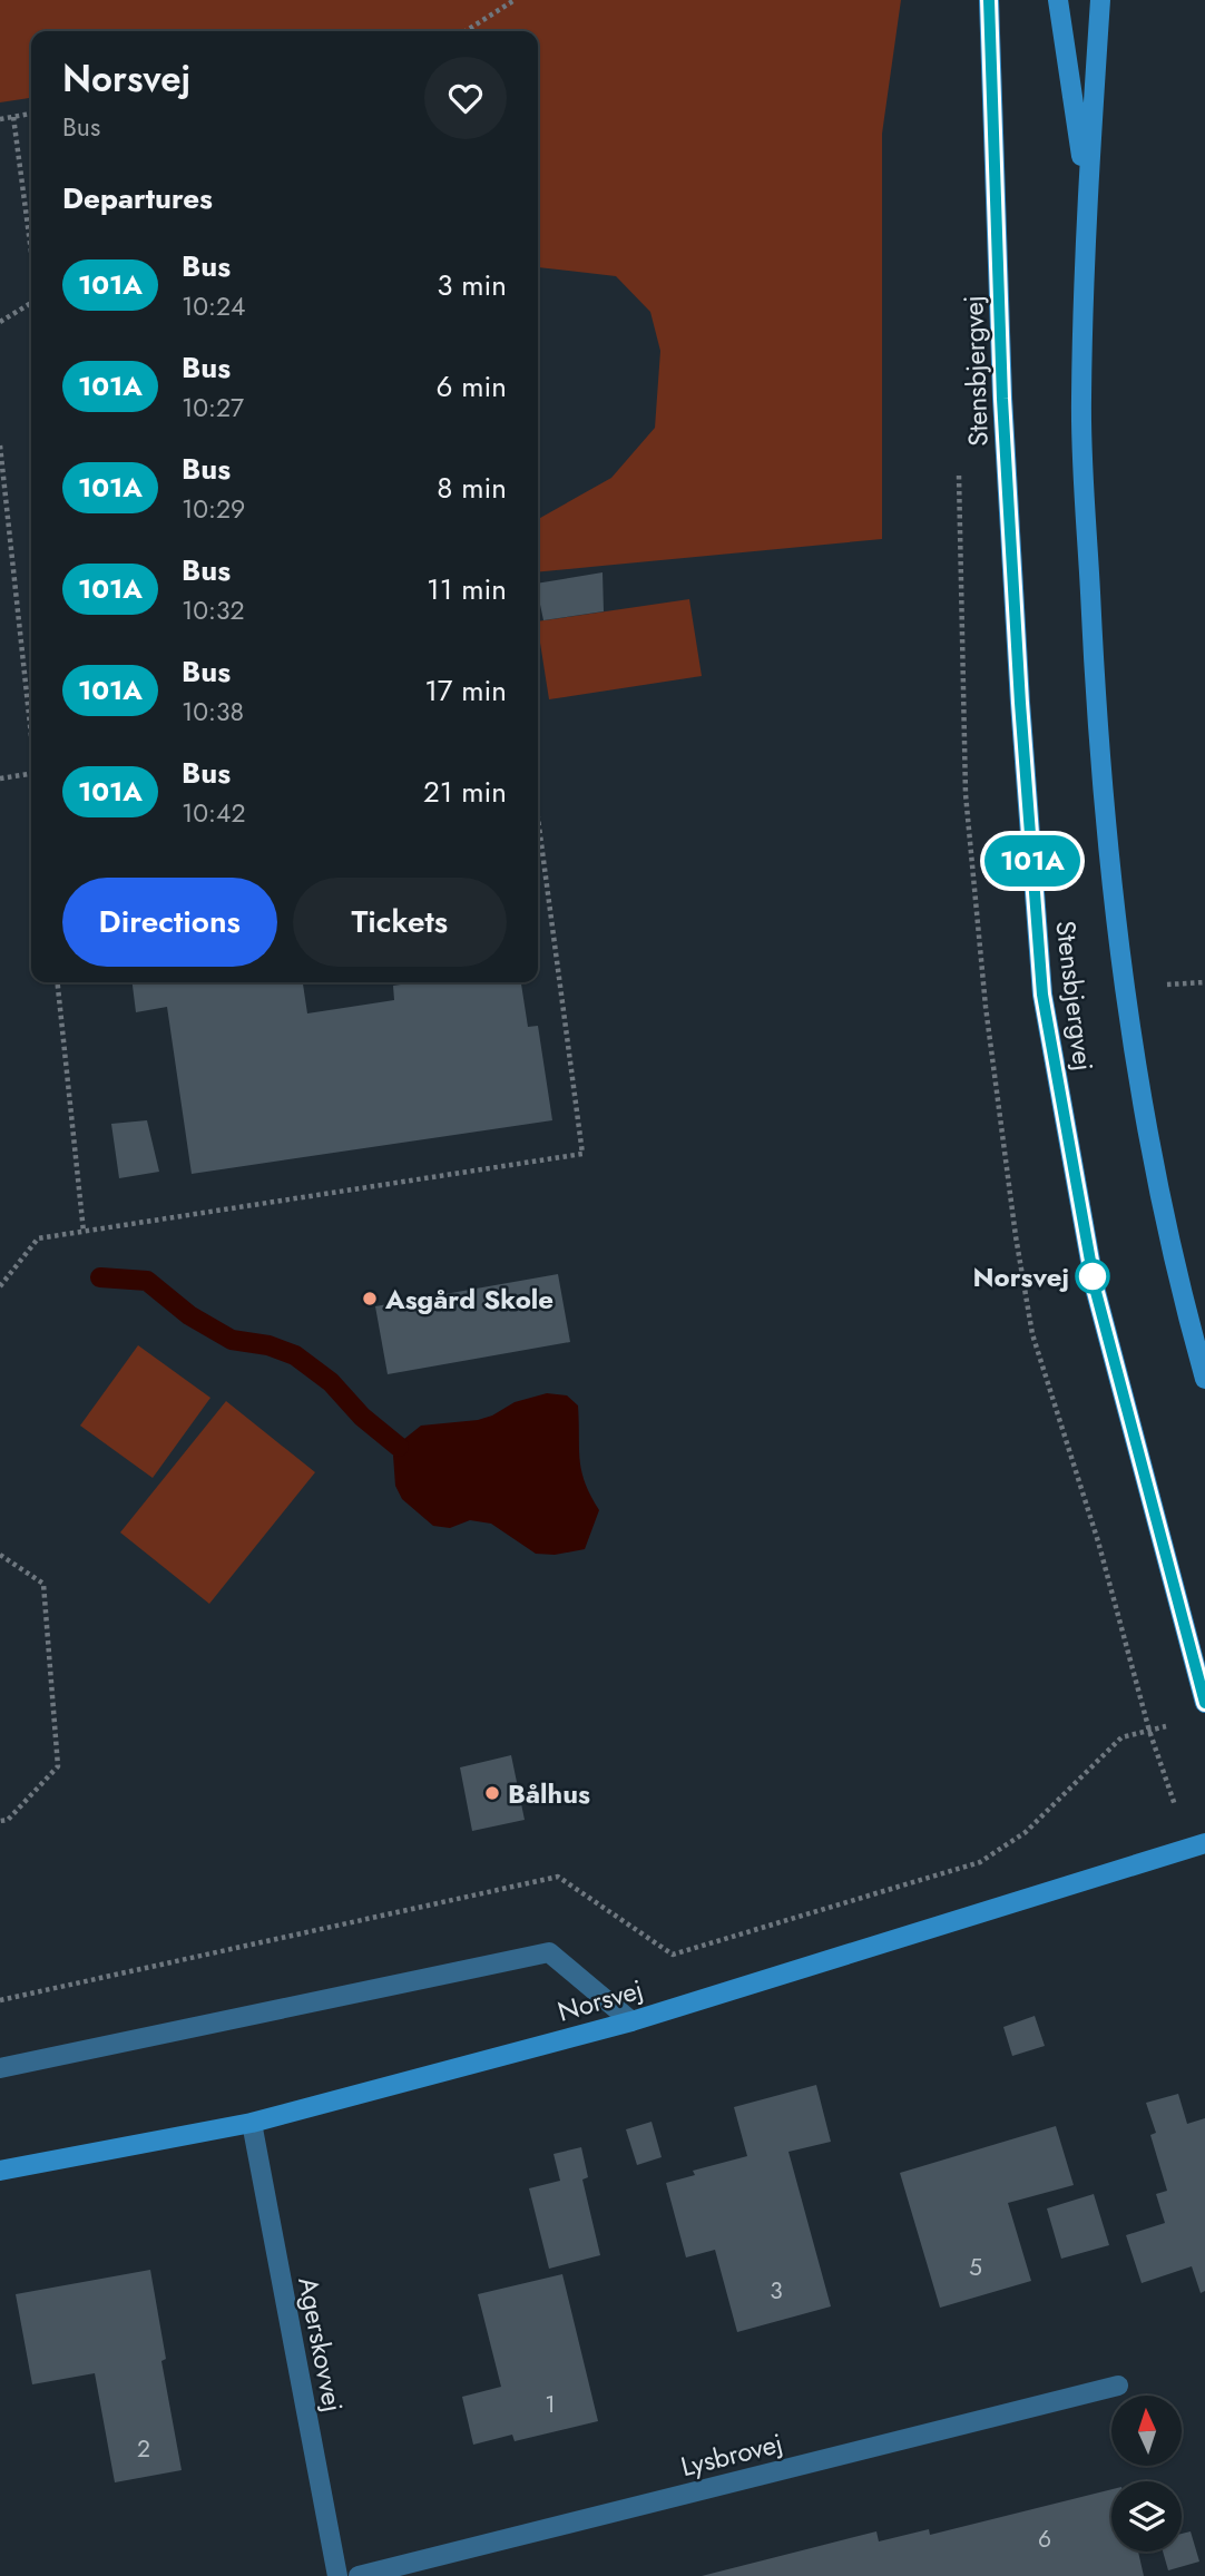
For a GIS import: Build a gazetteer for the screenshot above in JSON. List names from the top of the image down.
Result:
{
  "streets": {
    "street": [
      "Stensbjergvej",
      "Norsvej",
      "Agerskovvej",
      "Lysbrovej"
    ]
  },
  "crossings": [
    ["Norsvej", "Agerskovvej"]
  ],
  "places": ["Norsvej", "Asgård Skole", "Bålhus"],
  "lines": ["bus line 101A"],
  "house_numbers": [
    "5",
    "3",
    "1",
    "2",
    "6"
  ],
  "north": "top",
  "page": {
    "on_map": "101A",
    "heading": [
      ["Norsvej", "Bus"],
      "Departures"
    ],
    "list": [
      {
        "mark": "101A",
        "name": "Bus",
        "note": "10:24",
        "value": "3 min"
      },
      {
        "mark": "101A",
        "name": "Bus",
        "note": "10:27",
        "value": "6 min"
      },
      {
        "mark": "101A",
        "name": "Bus",
        "note": "10:29",
        "value": "8 min"
      },
      {
        "mark": "101A",
        "name": "Bus",
        "note": "10:32",
        "value": "11 min"
      },
      {
        "mark": "101A",
        "name": "Bus",
        "note": "10:38",
        "value": "17 min"
      },
      {
        "mark": "101A",
        "name": "Bus",
        "note": "10:42",
        "value": "21 min"
      }
    ],
    "buttons": ["Directions", "Tickets"]
  }
}
